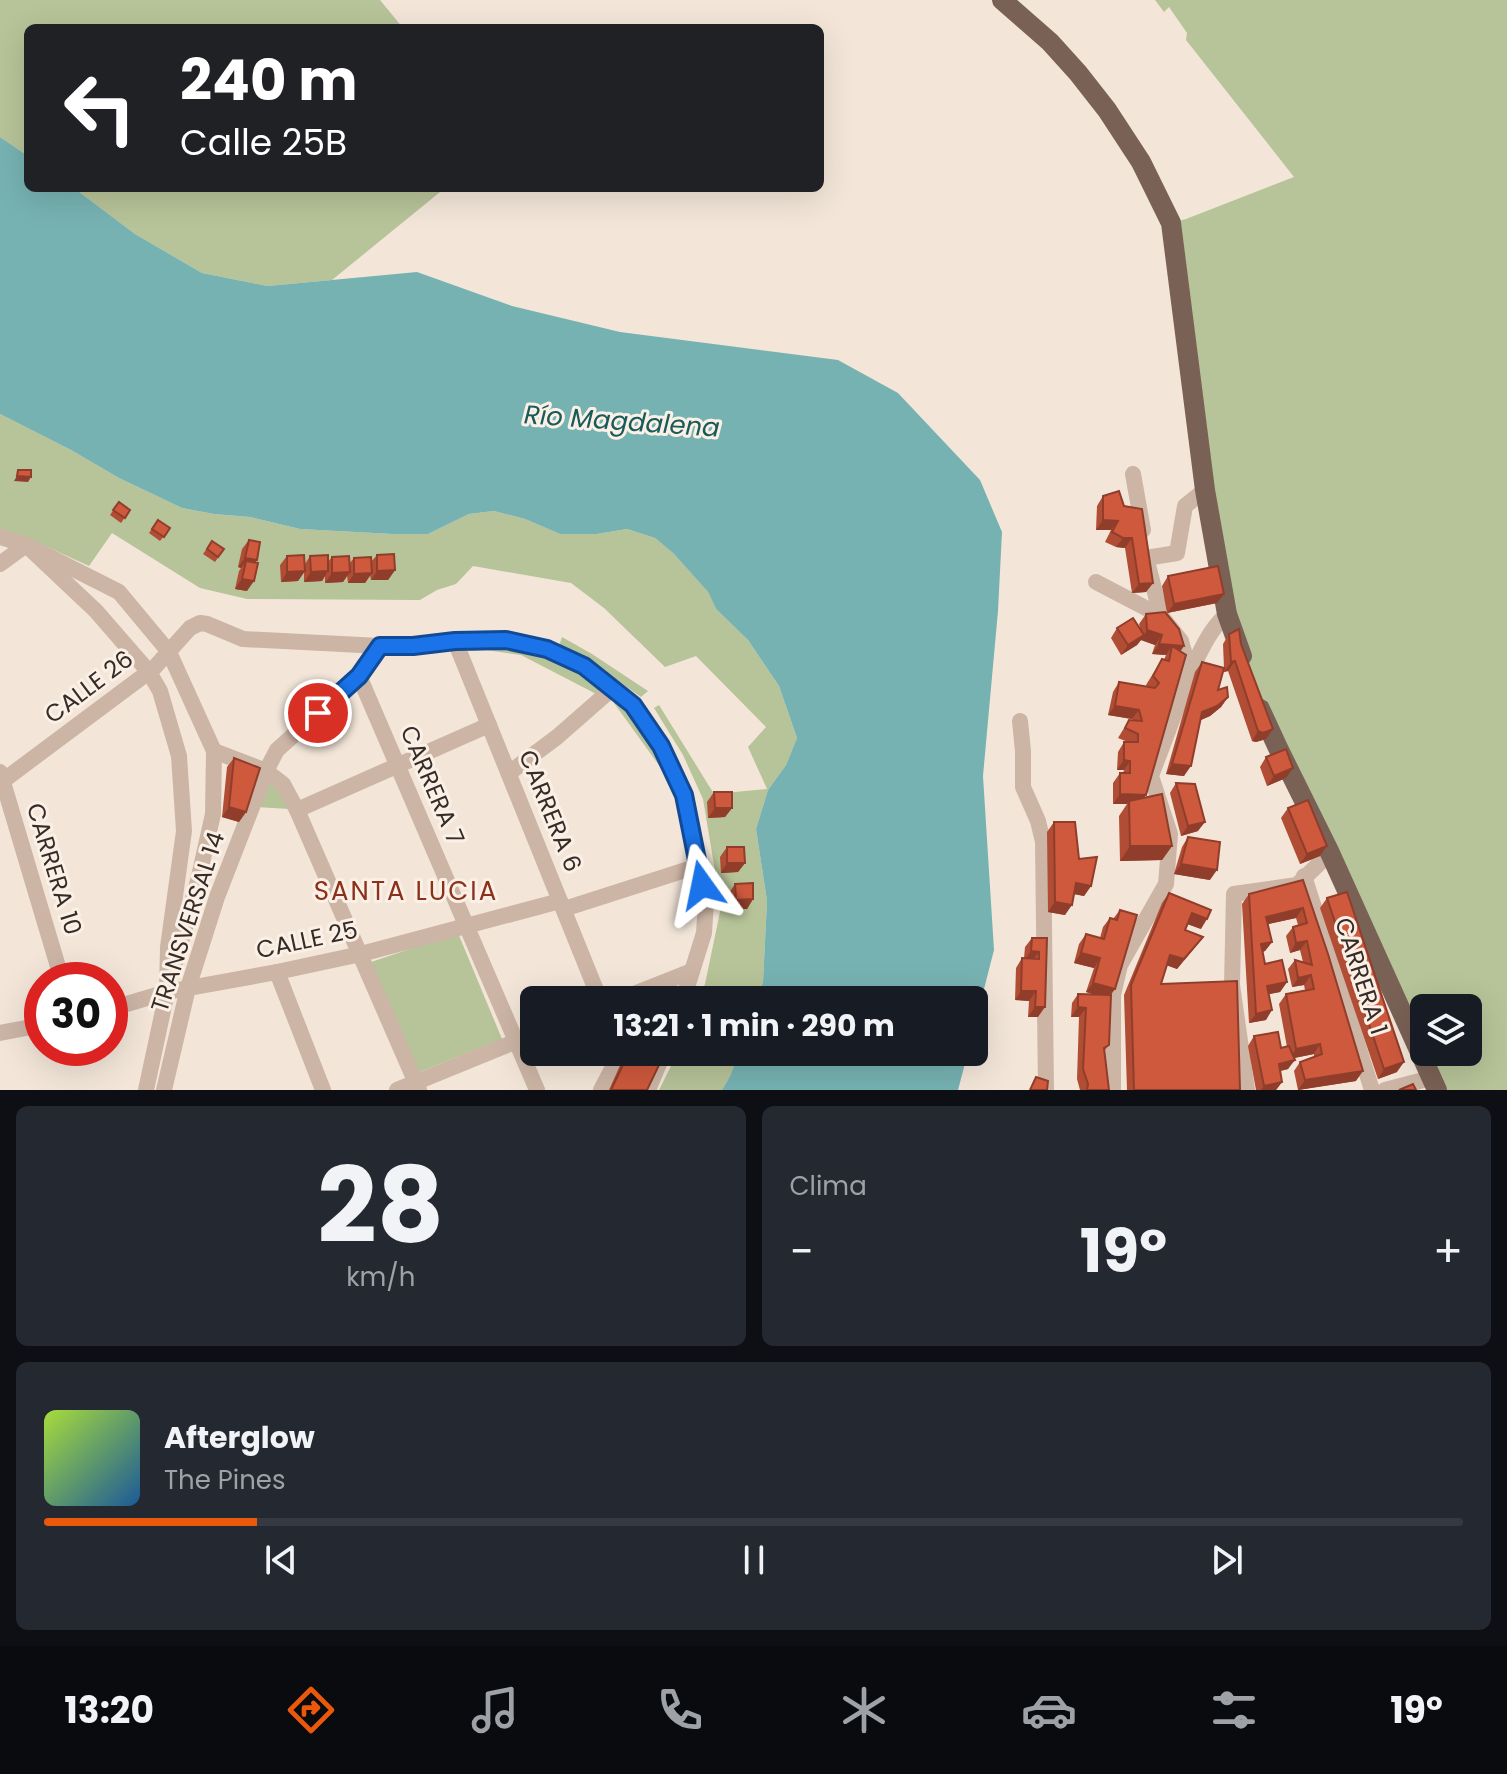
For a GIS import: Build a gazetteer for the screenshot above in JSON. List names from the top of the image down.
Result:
{
  "streets": {
    "street": [
      "CALLE 26",
      "CARRERA 7",
      "CARRERA 6",
      "CARRERA 10",
      "TRANSVERSAL 14",
      "CALLE 25",
      "CARRERA 1"
    ]
  },
  "crossings": [
    ["CALLE 26", "CARRERA 10"],
    ["CALLE 26", "TRANSVERSAL 14"],
    ["CARRERA 7", "TRANSVERSAL 14"],
    ["CARRERA 7", "CALLE 25"],
    ["CARRERA 6", "CALLE 25"],
    ["TRANSVERSAL 14", "CALLE 25"]
  ],
  "districts": ["SANTA LUCIA"],
  "water": ["Río Magdalena"],
  "page": {
    "turn": ["240 m", "Calle 25B"],
    "limit": "30",
    "trip": "13:21 · 1 min · 290 m",
    "tile": [
      ["28", "km/h"],
      "Clima"
    ],
    "heat": ["−", "19°", "+"],
    "song": ["Afterglow", "The Pines"],
    "tabs": ["13:20", "19°"]
  }
}
